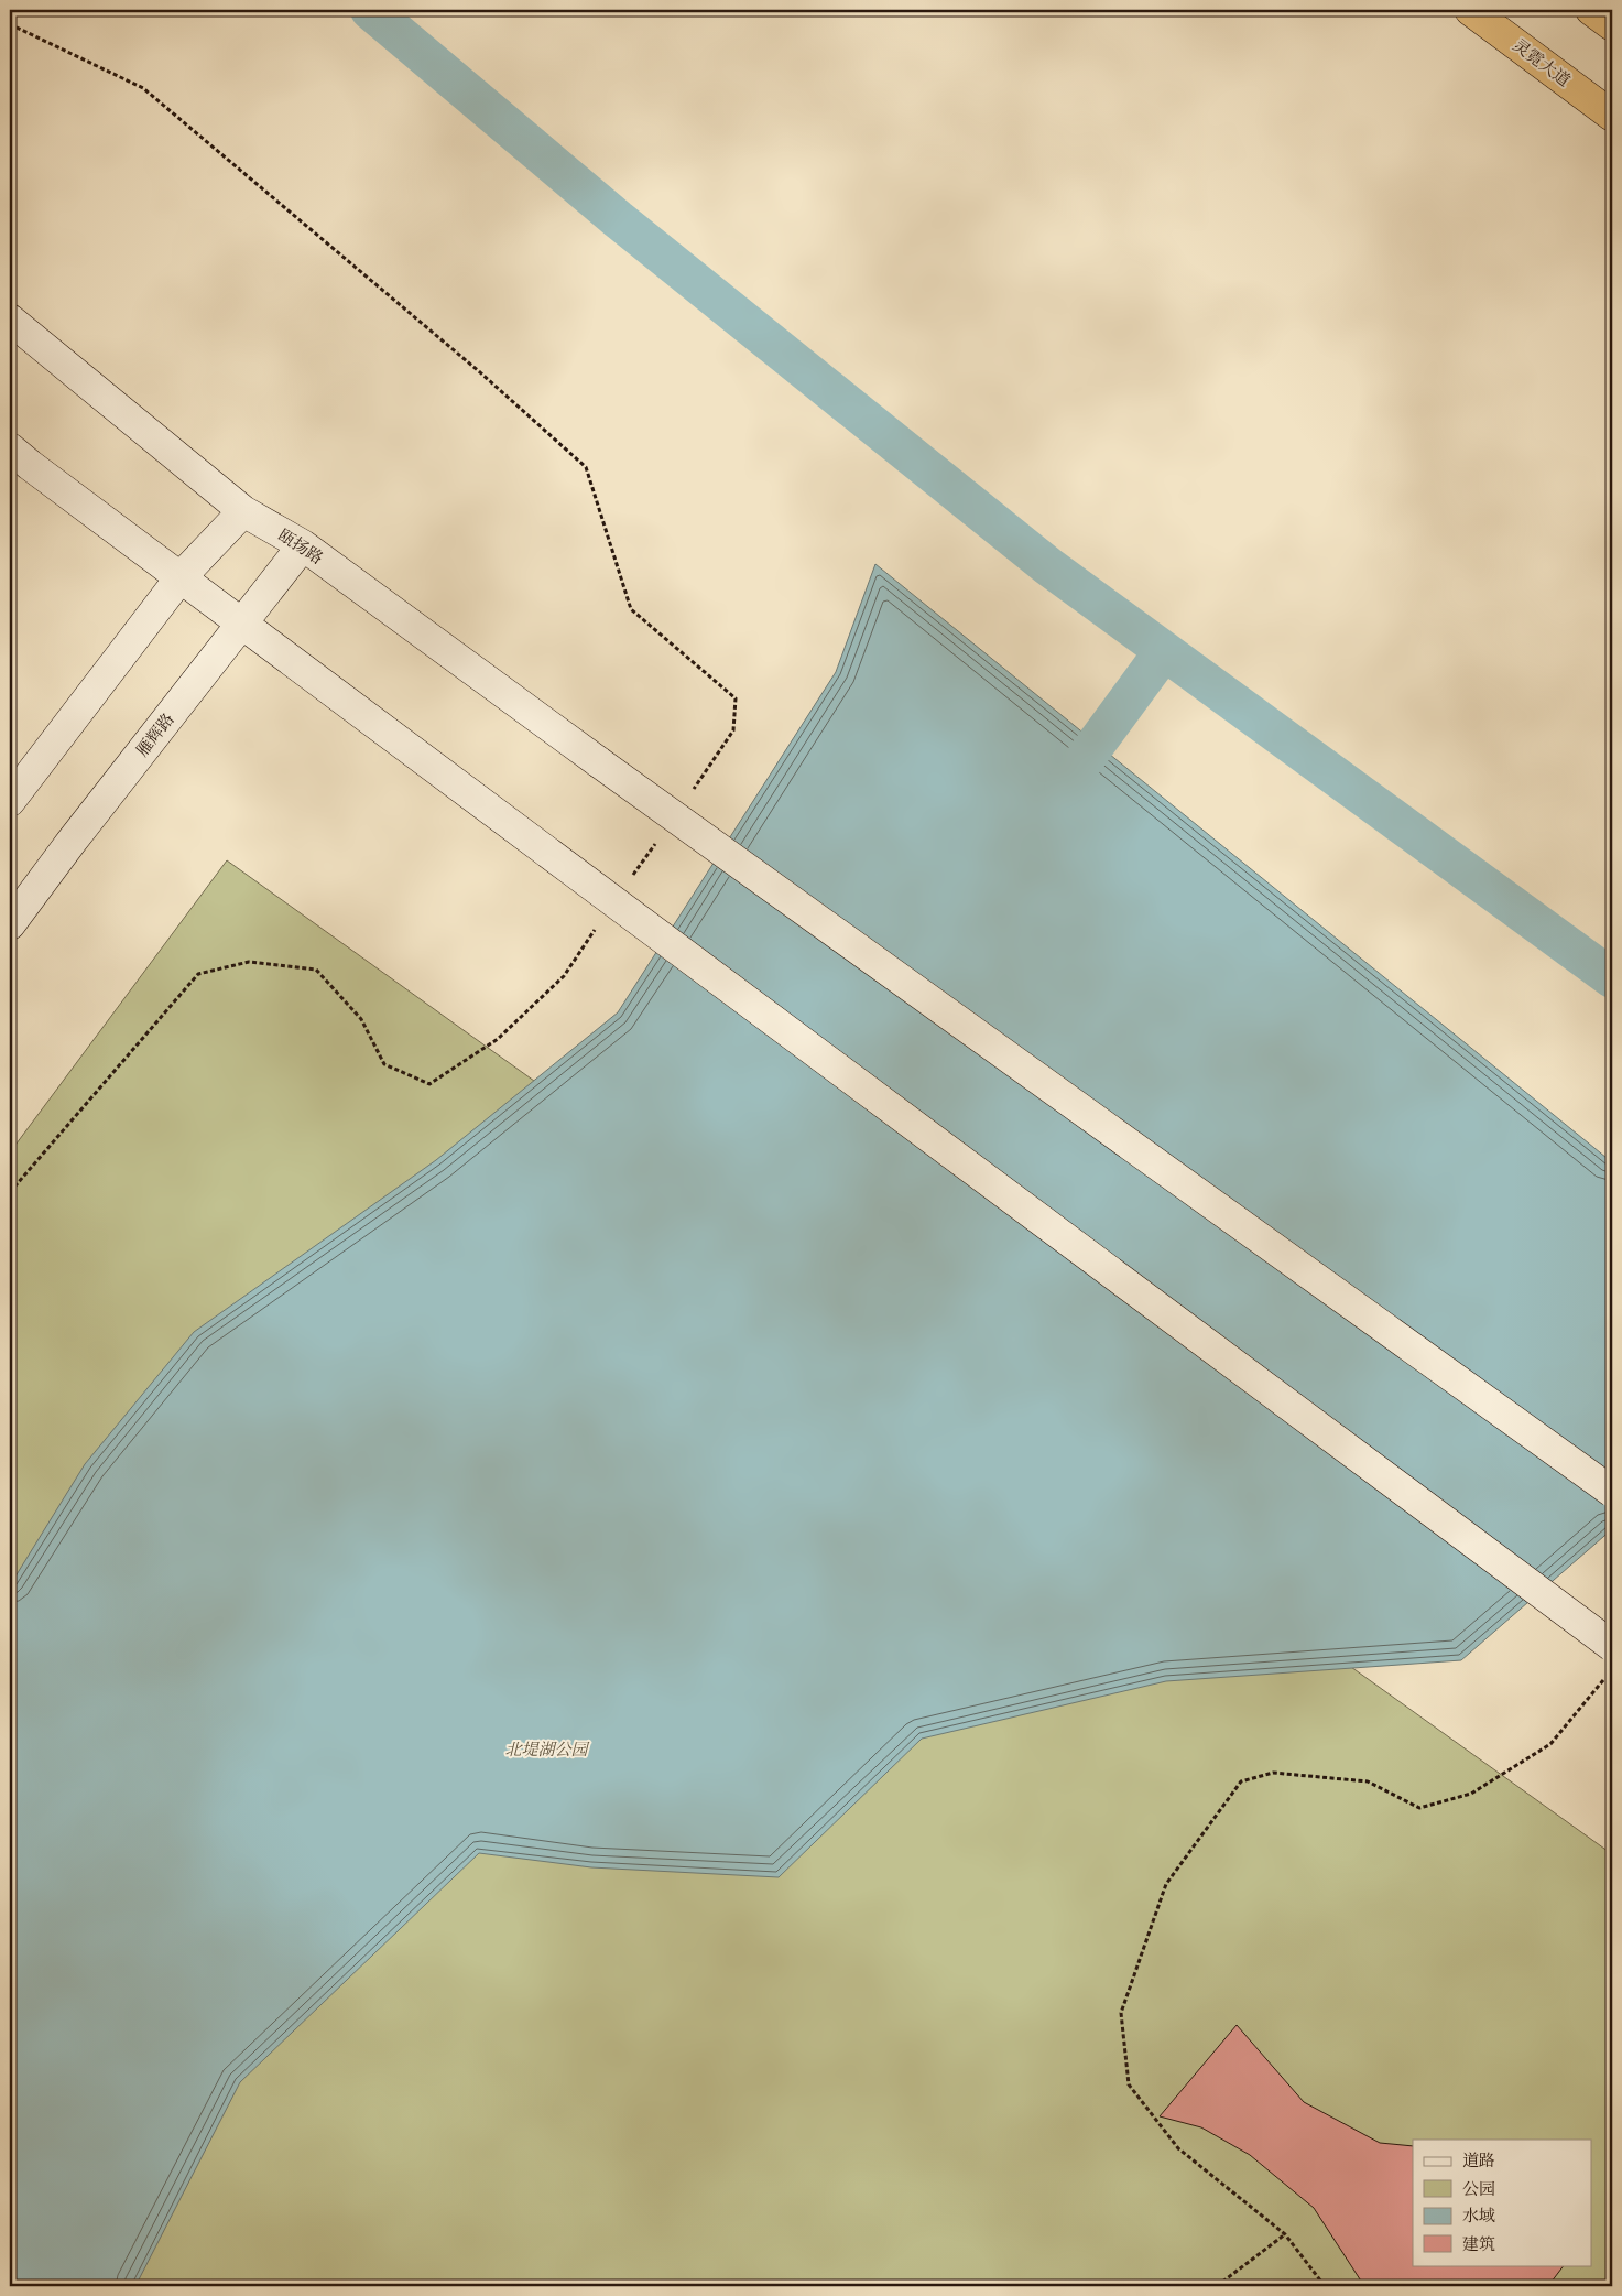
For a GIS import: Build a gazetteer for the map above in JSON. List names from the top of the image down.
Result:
{
  "streets": {
    "highway": ["灵霓大道"],
    "street": ["瓯扬路", "雁辉路"]
  },
  "crossings": [
    ["瓯扬路", "雁辉路"]
  ],
  "parks": ["北堤湖公园"],
  "legend": [
    "道路",
    "公园",
    "水域",
    "建筑"
  ]
}
